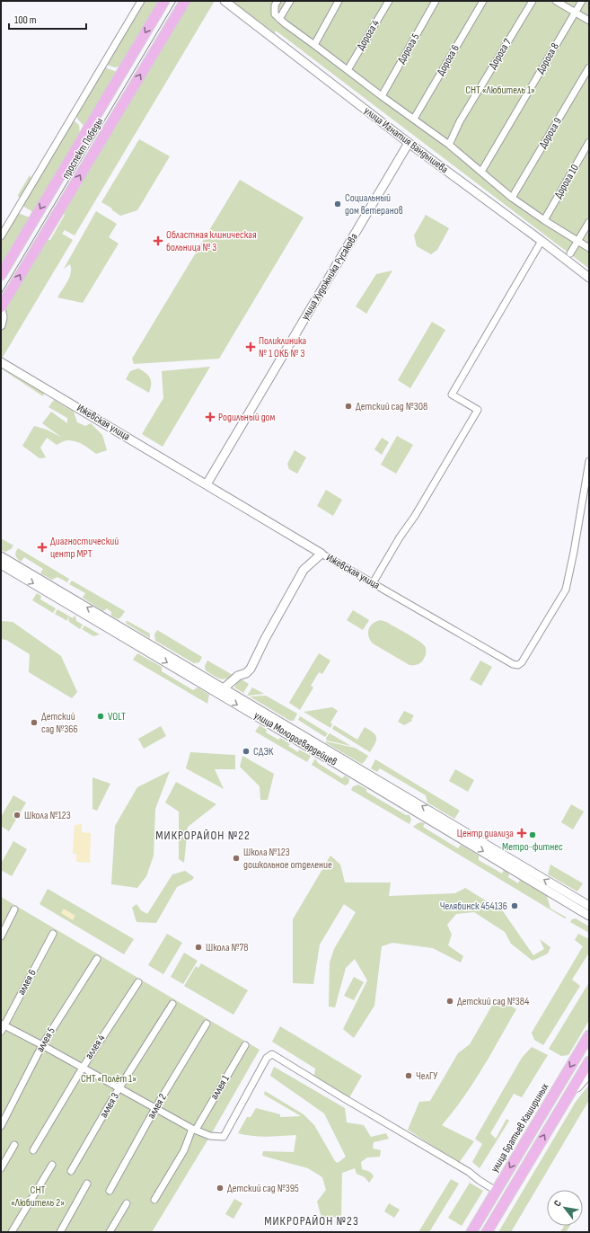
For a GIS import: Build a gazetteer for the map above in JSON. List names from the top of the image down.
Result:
{
  "streets": {
    "main road": ["проспект Победы", "улица Братьев Кашириных"],
    "street": [
      "Дорога 4",
      "Дорога 5",
      "Дорога 7",
      "Дорога 8",
      "Дорога 6",
      "Дорога 9",
      "улица Игнатия Вандышева",
      "Дорога 10",
      "улица Художника Русакова",
      "Ижевская улица",
      "улица Молодогвардейцев",
      "аллея 6",
      "аллея 5",
      "аллея 4",
      "аллея 1",
      "аллея 3",
      "аллея 2"
    ]
  },
  "crossings": [
    ["улица Игнатия Вандышева", "улица Художника Русакова"],
    ["улица Художника Русакова", "Ижевская улица"]
  ],
  "districts": ["МИКРОРАЙОН №22", "МИКРОРАЙОН №23"],
  "parks": ["СНТ «Любитель 1»", "СНТ «Полёт 1»", "СНТ «Любитель 2»"],
  "places": {
    "other": [
      "Социальный дом ветеранов",
      "Детский сад №308",
      "VOLT",
      "Детский сад №366",
      "СДЭК",
      "Школа №123",
      "Метро-фитнес",
      "Школа №123 дошкольное отделение",
      "Челябинск 454136",
      "Школа №78",
      "Детский сад №384",
      "ЧелГУ",
      "Детский сад №395"
    ],
    "health": [
      "Областная клиническая больница № 3",
      "Поликлиника № 1 ОКБ № 3",
      "Родильный дом",
      "Диагностический центр МРТ",
      "Центр диализа"
    ]
  },
  "scale_bar": "100 m",
  "north": "top left"
}
